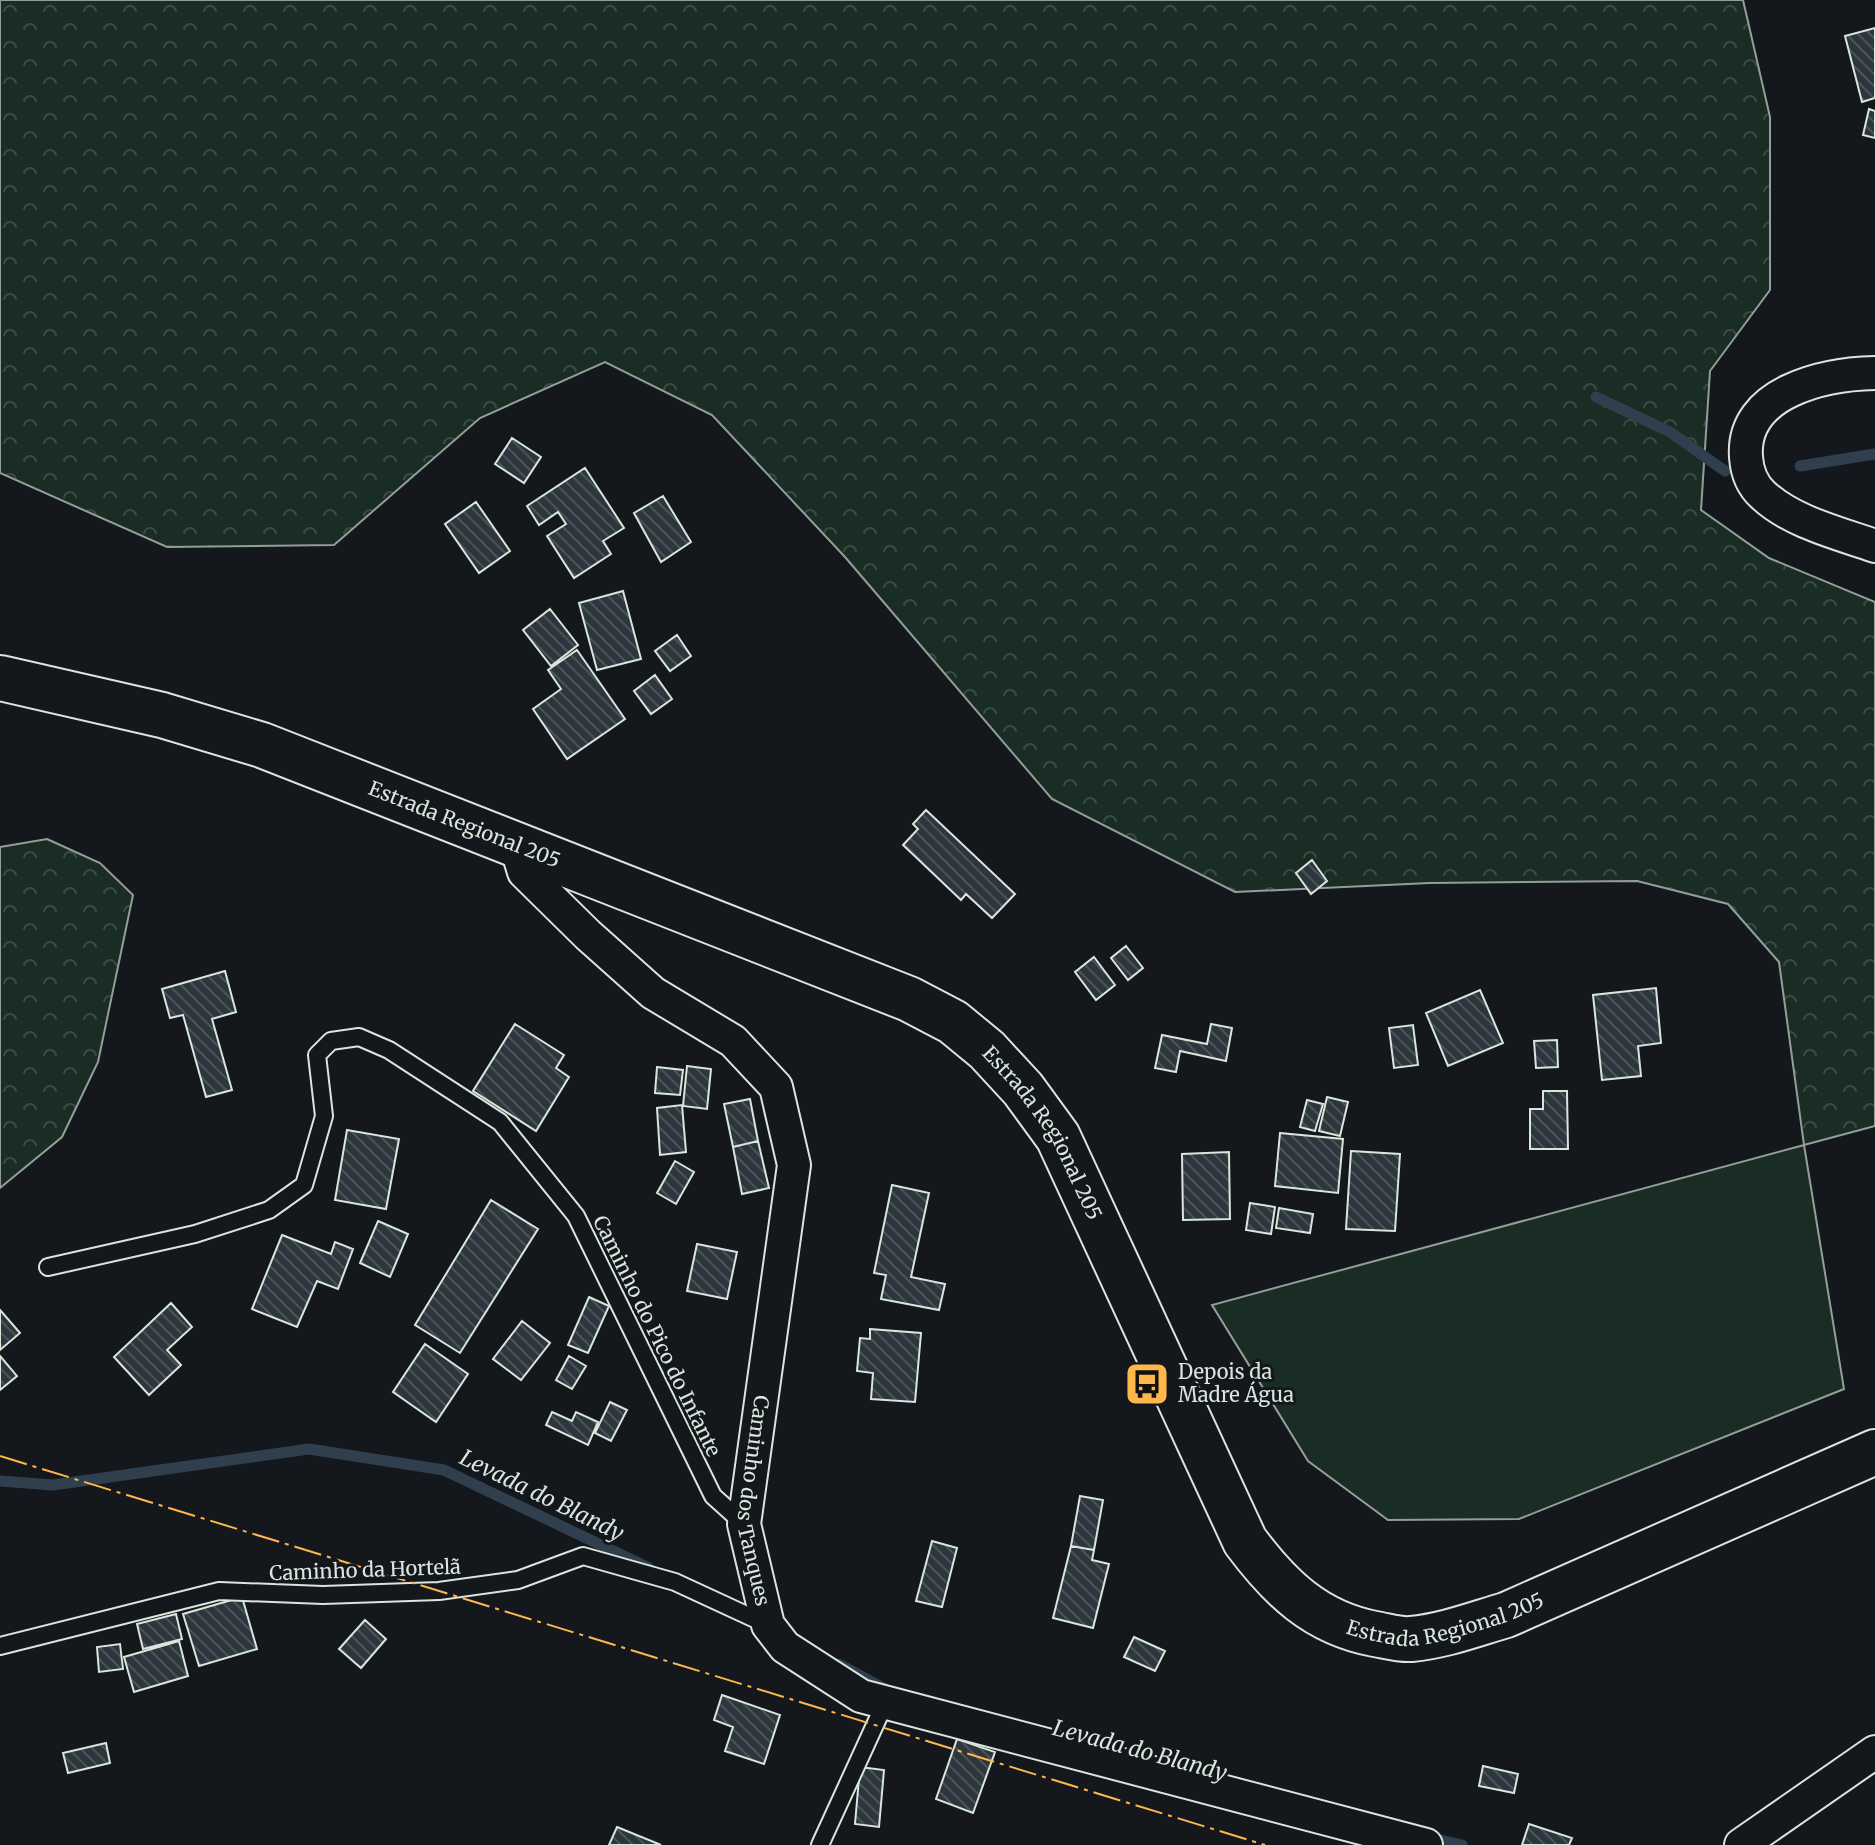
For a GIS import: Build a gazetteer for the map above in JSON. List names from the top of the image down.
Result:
{
  "streets": {
    "main road": ["Estrada Regional 205"],
    "street": ["Caminho dos Tanques"],
    "lane": ["Caminho do Pico do Infante", "Caminho da Hortelã"]
  },
  "crossings": [
    ["Estrada Regional 205", "Caminho dos Tanques"],
    ["Caminho do Pico do Infante", "Caminho dos Tanques"],
    ["Caminho dos Tanques", "Caminho da Hortelã"]
  ],
  "water": ["Levada do Blandy"],
  "places": {
    "bus stop": ["Depois da Madre Água"]
  }
}
